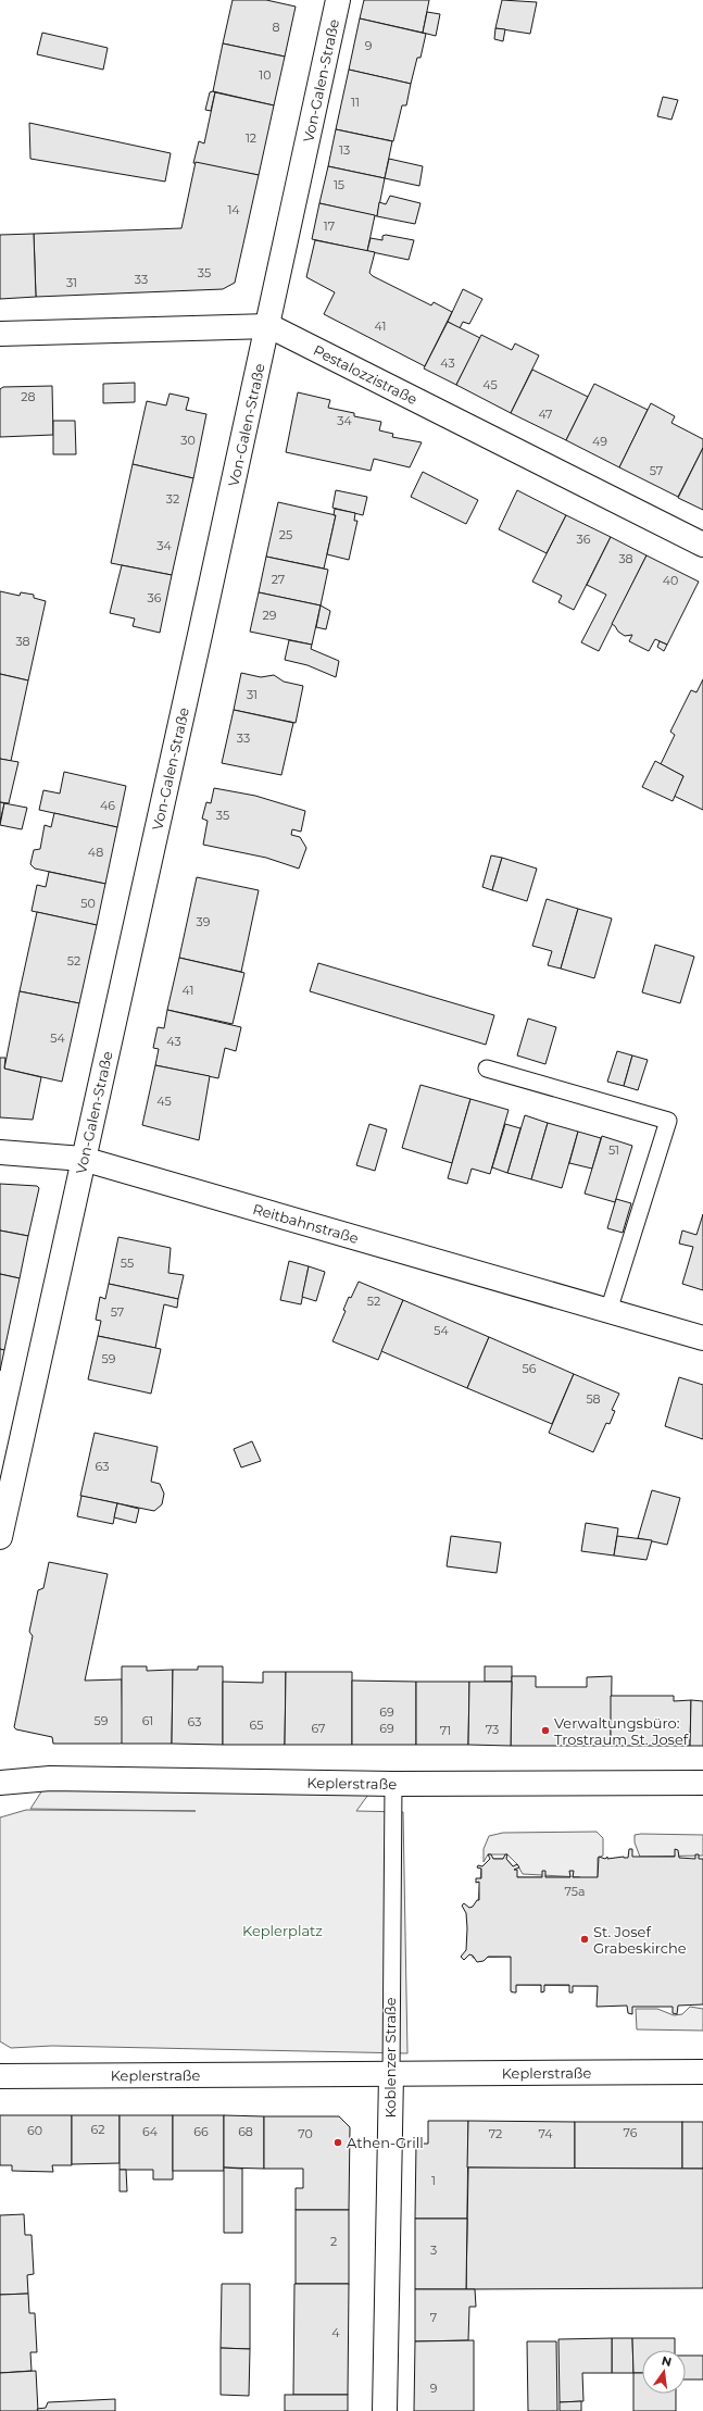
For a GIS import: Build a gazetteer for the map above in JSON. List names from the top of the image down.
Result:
{
  "streets": {
    "street": [
      "Von-Galen-Straße",
      "Pestalozzistraße",
      "Reitbahnstraße",
      "Keplerstraße",
      "Koblenzer Straße"
    ]
  },
  "crossings": [
    ["Von-Galen-Straße", "Pestalozzistraße"],
    ["Von-Galen-Straße", "Reitbahnstraße"],
    ["Keplerstraße", "Koblenzer Straße"]
  ],
  "parks": ["Keplerplatz"],
  "places": ["Verwaltungsbüro: Trostraum St. Josef", "St. Josef Grabeskirche", "Athen-Grill"],
  "house_numbers": [
    "8",
    "9",
    "10",
    "11",
    "12",
    "13",
    "15",
    "14",
    "17",
    "35",
    "33",
    "31",
    "41",
    "43",
    "45",
    "28",
    "47",
    "34",
    "30",
    "49",
    "57",
    "32",
    "25",
    "36",
    "34",
    "38",
    "27",
    "40",
    "36",
    "29",
    "38",
    "31",
    "33",
    "46",
    "35",
    "48",
    "50",
    "39",
    "52",
    "41",
    "54",
    "43",
    "45",
    "51",
    "55",
    "52",
    "57",
    "54",
    "59",
    "56",
    "58",
    "63",
    "69",
    "59",
    "61",
    "63",
    "65",
    "67",
    "69",
    "73",
    "71",
    "75a",
    "62",
    "60",
    "64",
    "66",
    "68",
    "76",
    "70",
    "72",
    "74",
    "1",
    "2",
    "3",
    "7",
    "4",
    "9"
  ],
  "north": "top"
}
